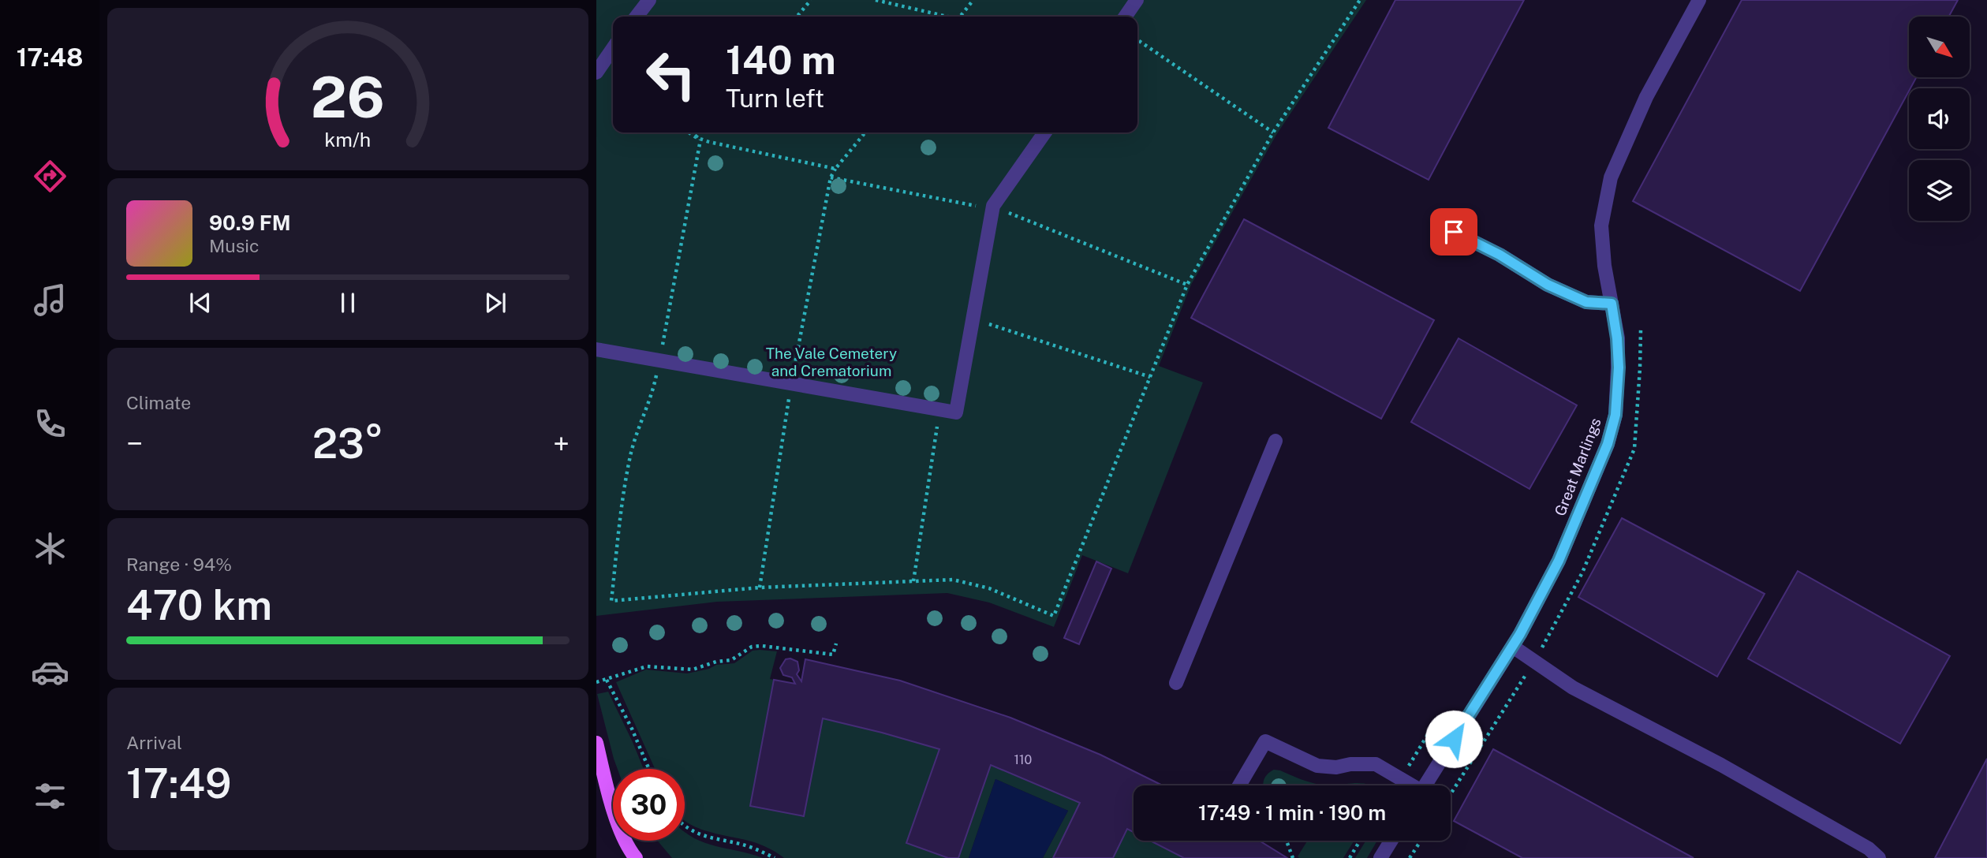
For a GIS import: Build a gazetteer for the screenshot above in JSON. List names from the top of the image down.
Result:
{
  "streets": {
    "street": ["Great Marlings"]
  },
  "parks": ["The Vale Cemetery and Crematorium"],
  "house_numbers": ["110"],
  "north": "bottom right",
  "page": {
    "tabs": "17:48",
    "turn": ["140 m", "Turn left"],
    "song": ["90.9 FM", "Music"],
    "tile": [
      "Climate",
      ["Range · 94%", "470 km"],
      ["Arrival", "17:49"]
    ],
    "heat": ["−", "23°", "+"],
    "limit": "30",
    "trip": "17:49 · 1 min · 190 m",
    "gauge": ["26", "km/h"]
  }
}
